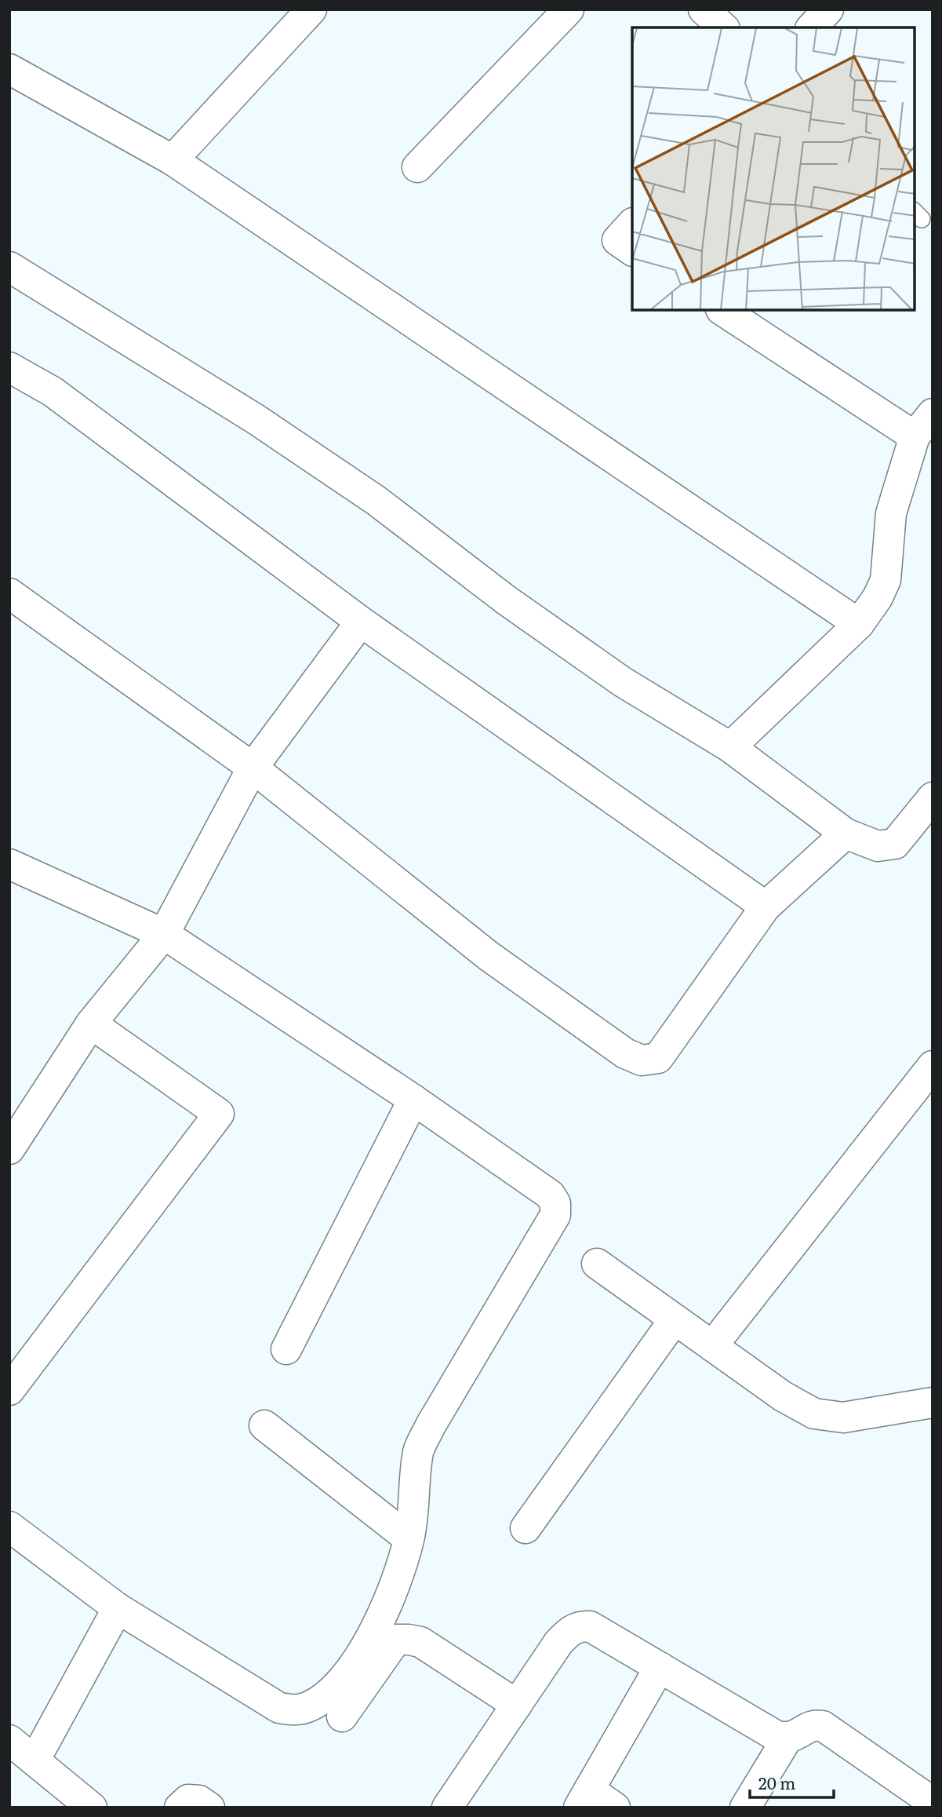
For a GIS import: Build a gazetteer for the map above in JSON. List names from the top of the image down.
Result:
{
  "scale_bar": "20 m"
}
